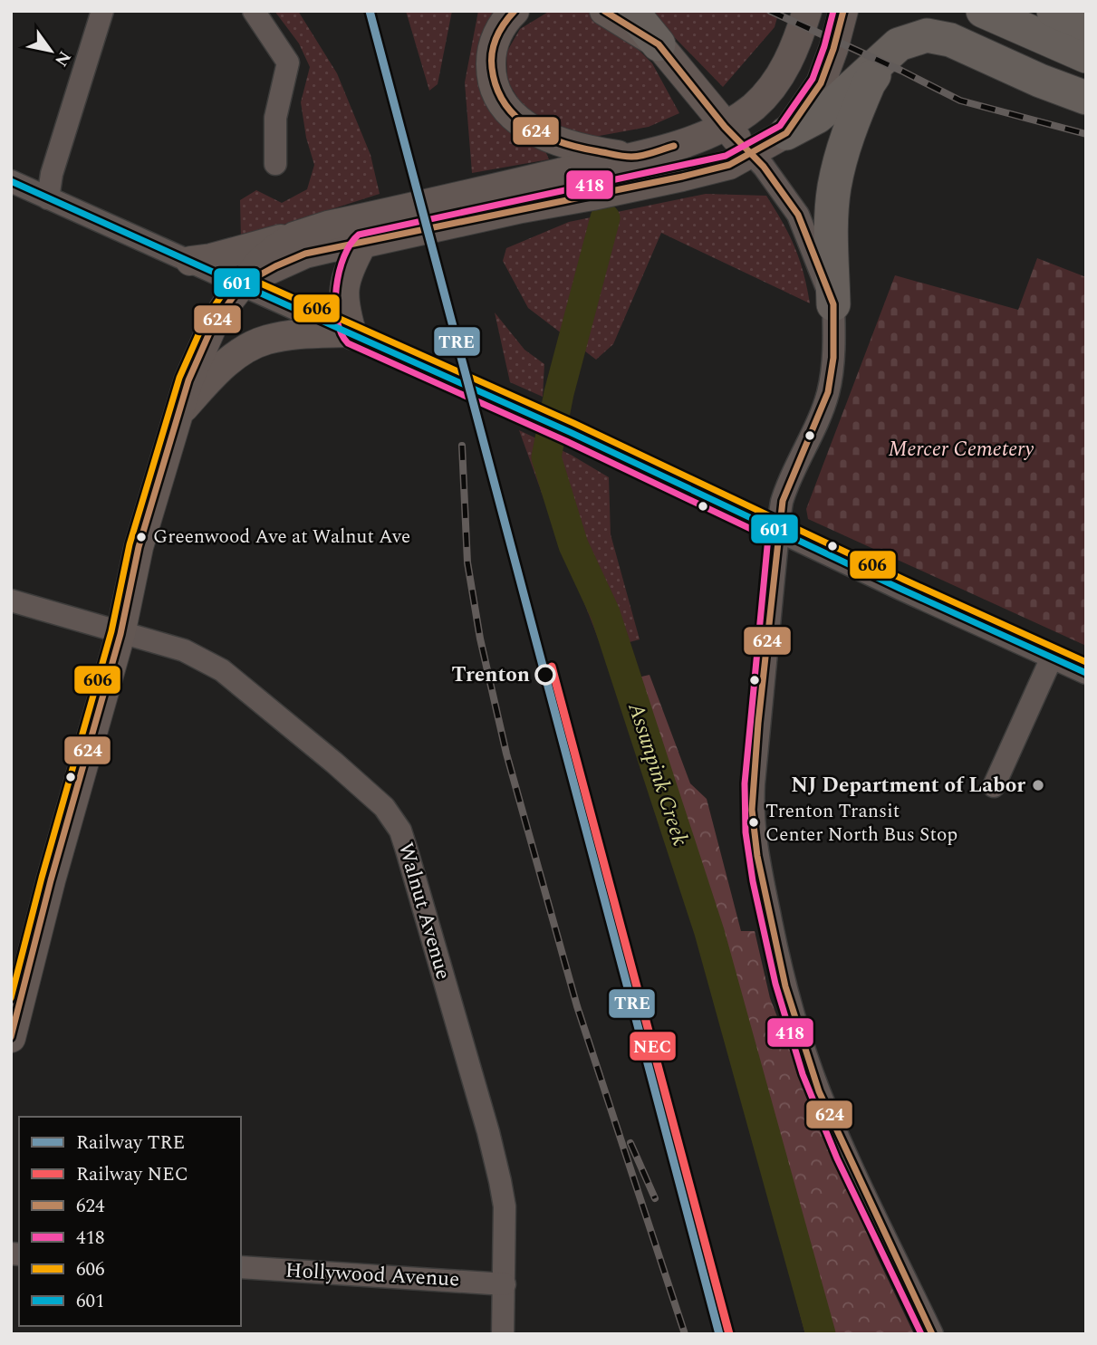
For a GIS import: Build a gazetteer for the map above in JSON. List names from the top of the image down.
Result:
{
  "streets": {
    "street": ["Walnut Avenue", "Hollywood Avenue"]
  },
  "crossings": [
    ["Walnut Avenue", "Hollywood Avenue"]
  ],
  "water": ["Assunpink Creek"],
  "parks": ["Mercer Cemetery"],
  "places": [
    "Greenwood Ave at Walnut Ave",
    "Trenton",
    "NJ Department of Labor",
    "Trenton Transit Center North Bus Stop"
  ],
  "lines": [
    "rail line TRE",
    "transit line 624",
    "transit line 418",
    "transit line 601",
    "transit line 606",
    "rail line NEC"
  ],
  "legend": [
    "Railway TRE",
    "Railway NEC",
    "624",
    "418",
    "606",
    "601"
  ],
  "north": "bottom right"
}
